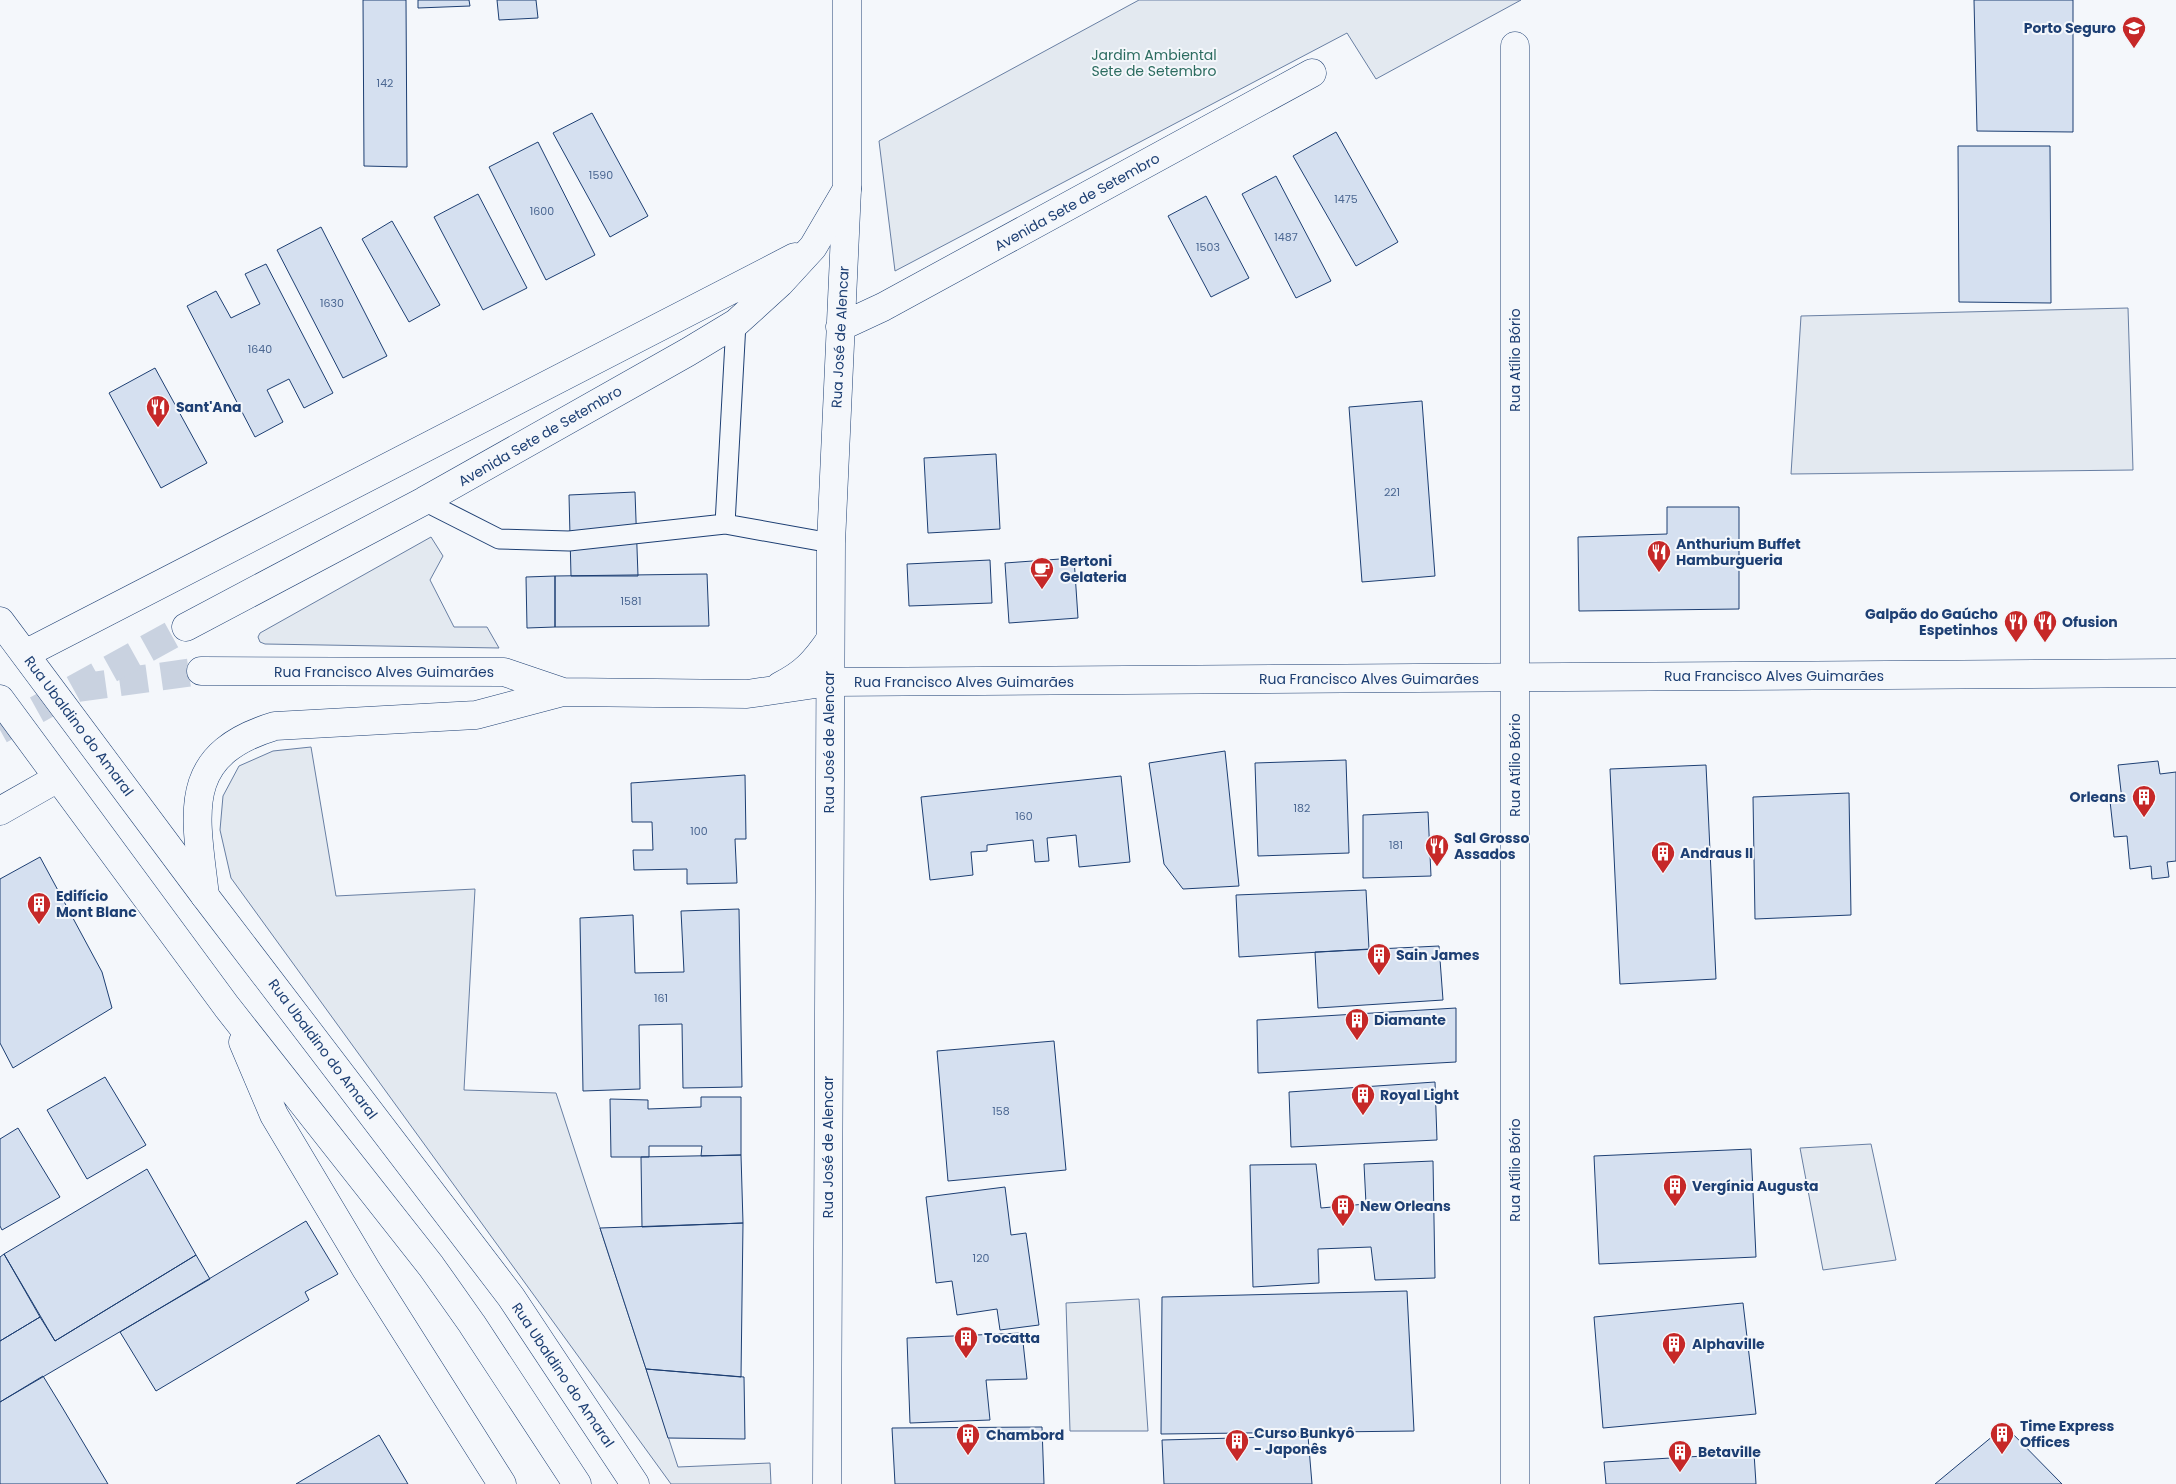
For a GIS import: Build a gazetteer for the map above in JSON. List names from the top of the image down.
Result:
{
  "streets": {
    "street": [
      "Avenida Sete de Setembro",
      "Rua José de Alencar",
      "Rua Atílio Bório",
      "Rua Francisco Alves Guimarães",
      "Rua Ubaldino do Amaral"
    ]
  },
  "crossings": [
    ["Avenida Sete de Setembro", "Rua José de Alencar"],
    ["Rua José de Alencar", "Rua Francisco Alves Guimarães"],
    ["Rua Atílio Bório", "Rua Francisco Alves Guimarães"],
    ["Rua Francisco Alves Guimarães", "Rua Ubaldino do Amaral"]
  ],
  "parks": ["Jardim Ambiental Sete de Setembro"],
  "places": {
    "school or university": ["Porto Seguro"],
    "restaurant": [
      "Sant'Ana",
      "Anthurium Buffet Hamburgueria",
      "Galpão do Gaúcho Espetinhos",
      "Ofusion",
      "Sal Grosso Assados"
    ],
    "cafe": ["Bertoni Gelateria"],
    "building": [
      "Orleans",
      "Andraus II",
      "Edifício Mont Blanc",
      "Sain James",
      "Diamante",
      "Royal Light",
      "Vergínia Augusta",
      "New Orleans",
      "Tocatta",
      "Alphaville",
      "Time Express Offices",
      "Chambord",
      "Curso Bunkyô - Japonês",
      "Betaville"
    ]
  },
  "house_numbers": [
    "142",
    "1590",
    "1475",
    "1600",
    "1487",
    "1503",
    "1630",
    "1640",
    "221",
    "1581",
    "182",
    "160",
    "100",
    "181",
    "161",
    "158",
    "120"
  ]
}
